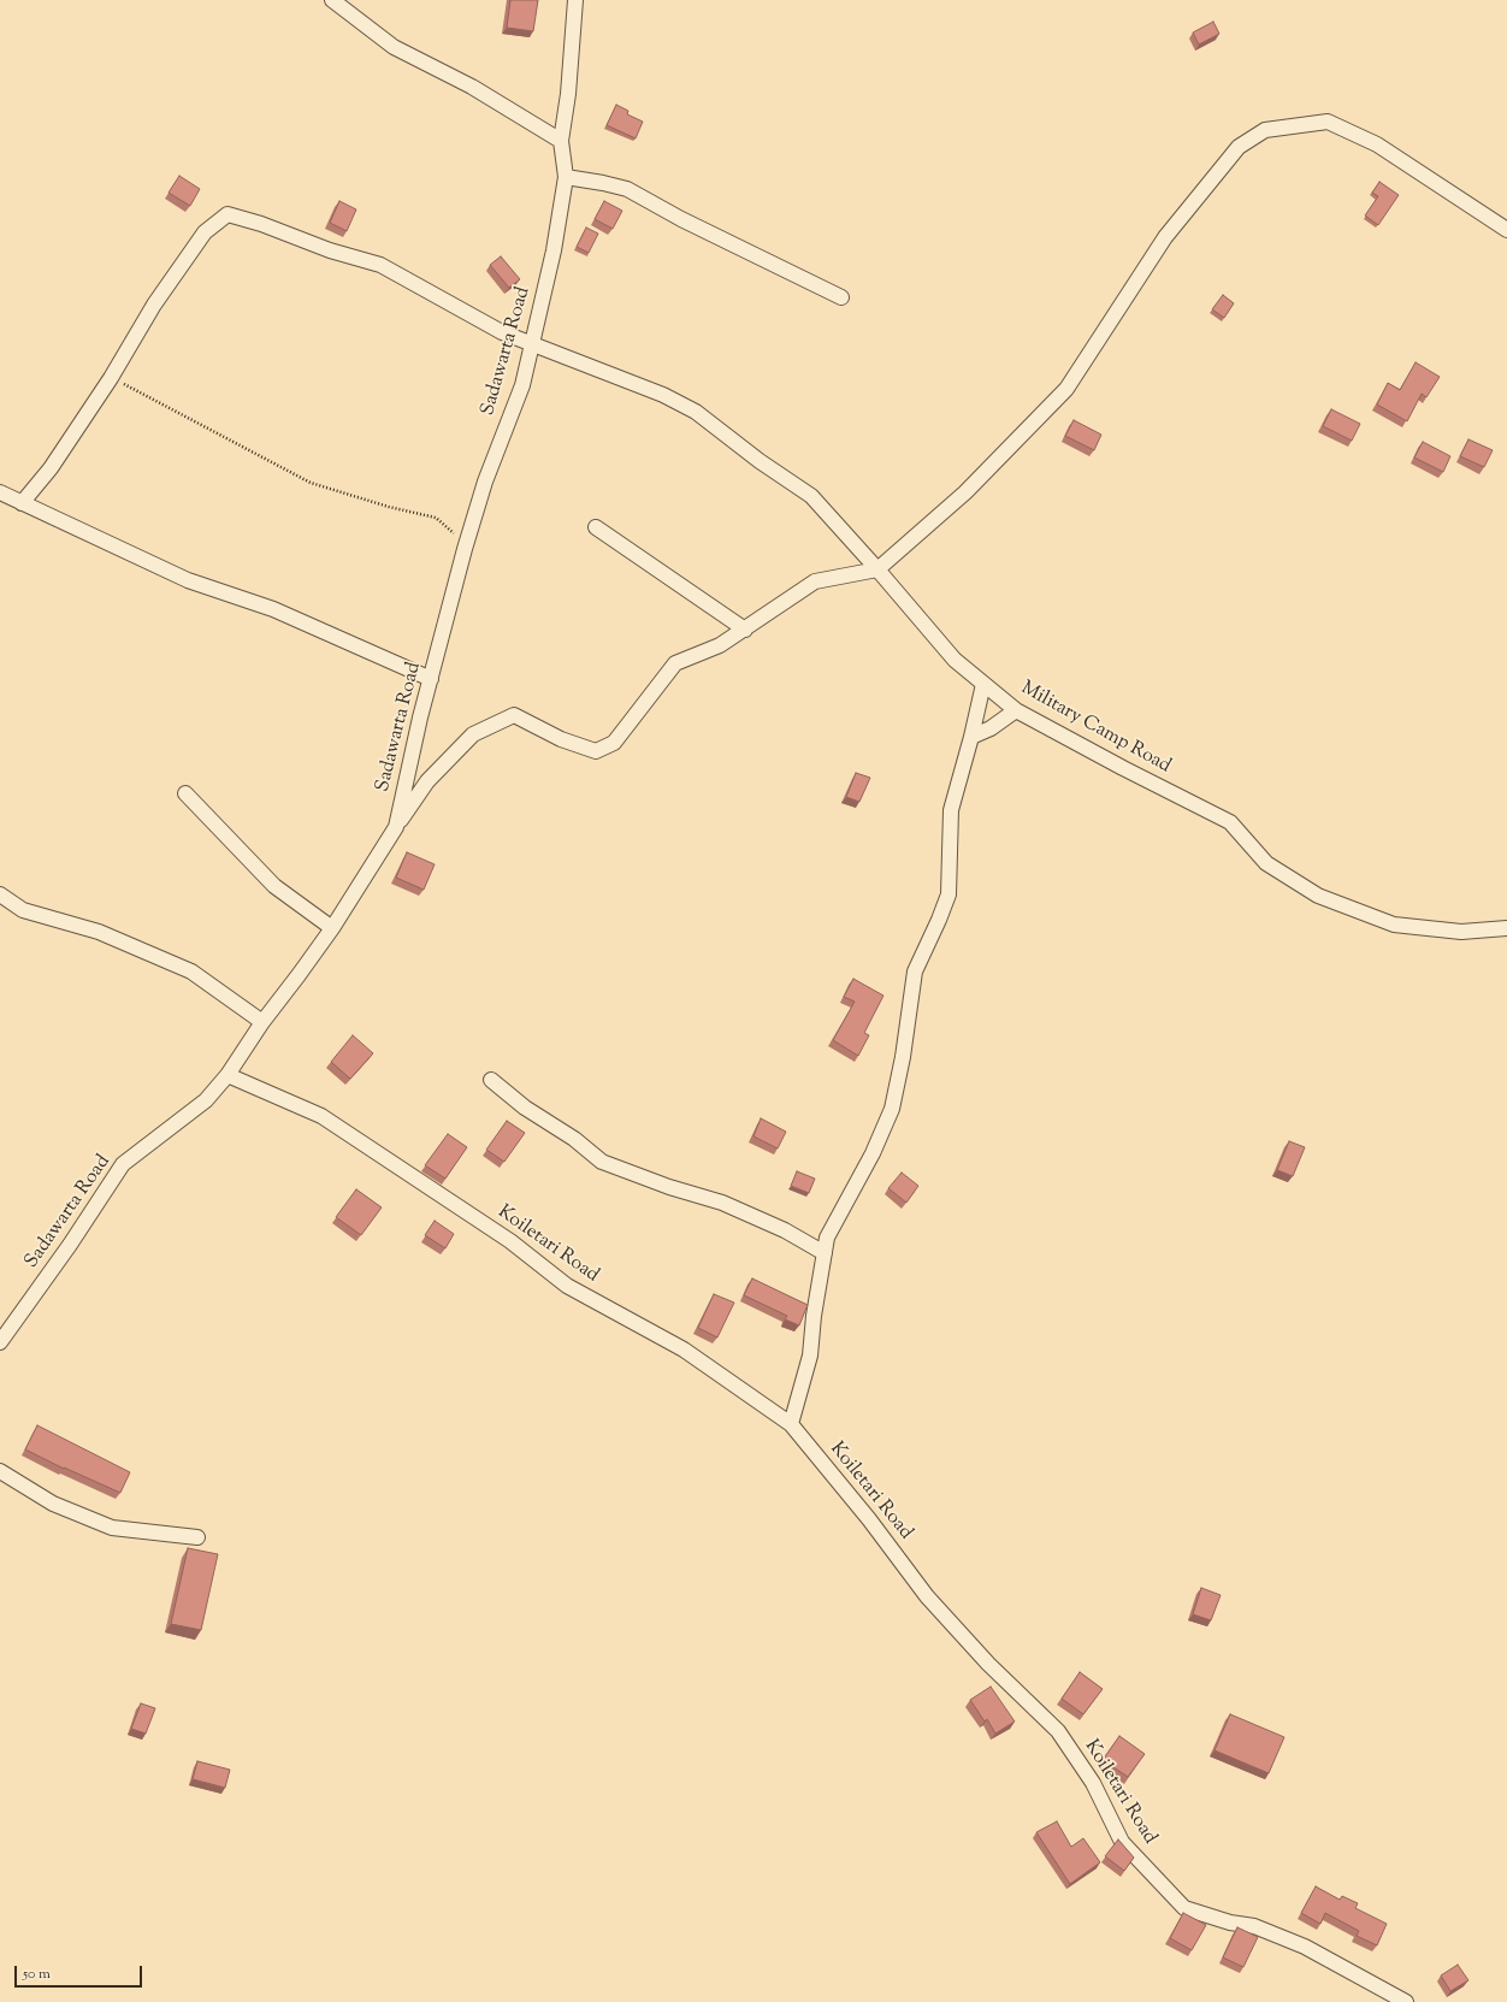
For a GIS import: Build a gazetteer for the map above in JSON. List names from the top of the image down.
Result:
{
  "streets": {
    "street": ["Sadawarta Road", "Military Camp Road", "Koiletari Road"]
  },
  "crossings": [
    ["Sadawarta Road", "Military Camp Road"],
    ["Sadawarta Road", "Koiletari Road"]
  ],
  "scale_bar": "50 m"
}
